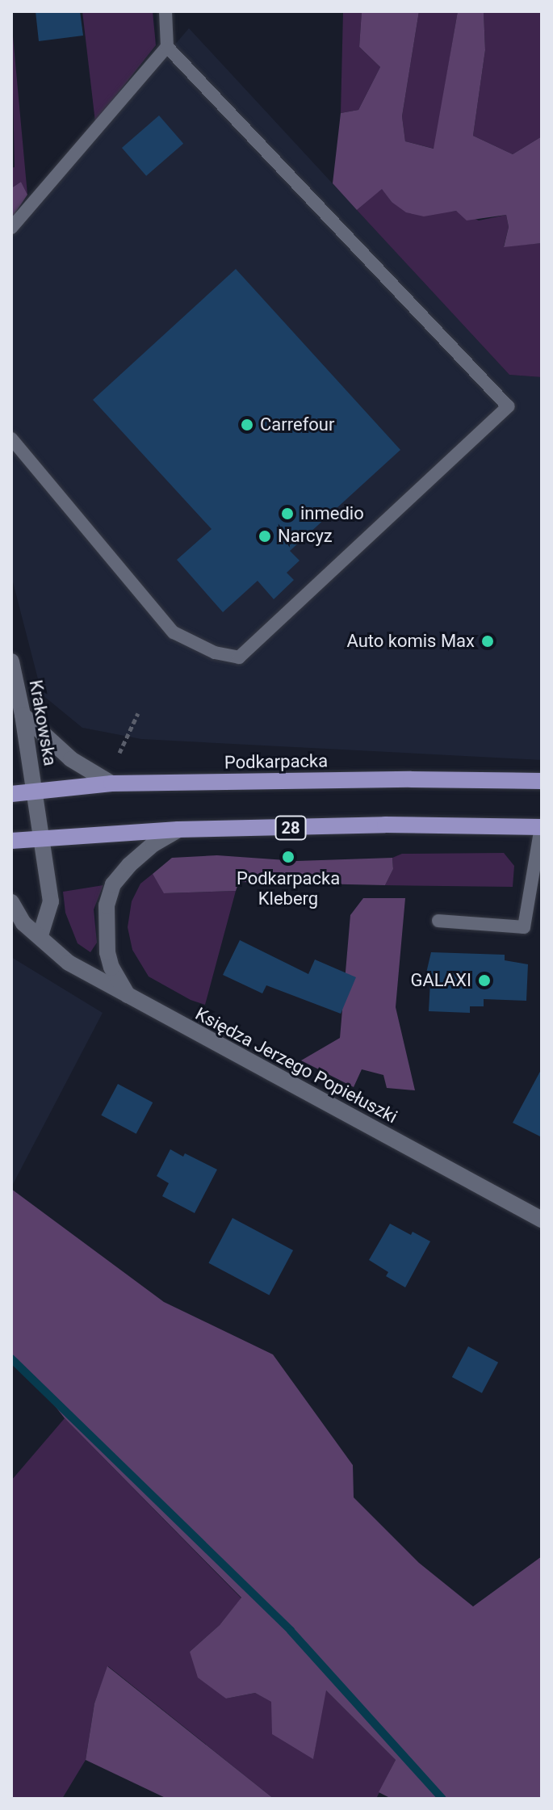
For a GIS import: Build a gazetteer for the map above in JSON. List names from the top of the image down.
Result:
{
  "streets": {
    "main road": ["Podkarpacka", "28"],
    "street": ["Krakowska", "Księdza Jerzego Popiełuszki"]
  },
  "crossings": [
    ["Krakowska", "Podkarpacka"]
  ],
  "places": [
    "Carrefour",
    "inmedio",
    "Narcyz",
    "Auto komis Max",
    "Podkarpacka Kleberg",
    "GALAXI"
  ]
}
